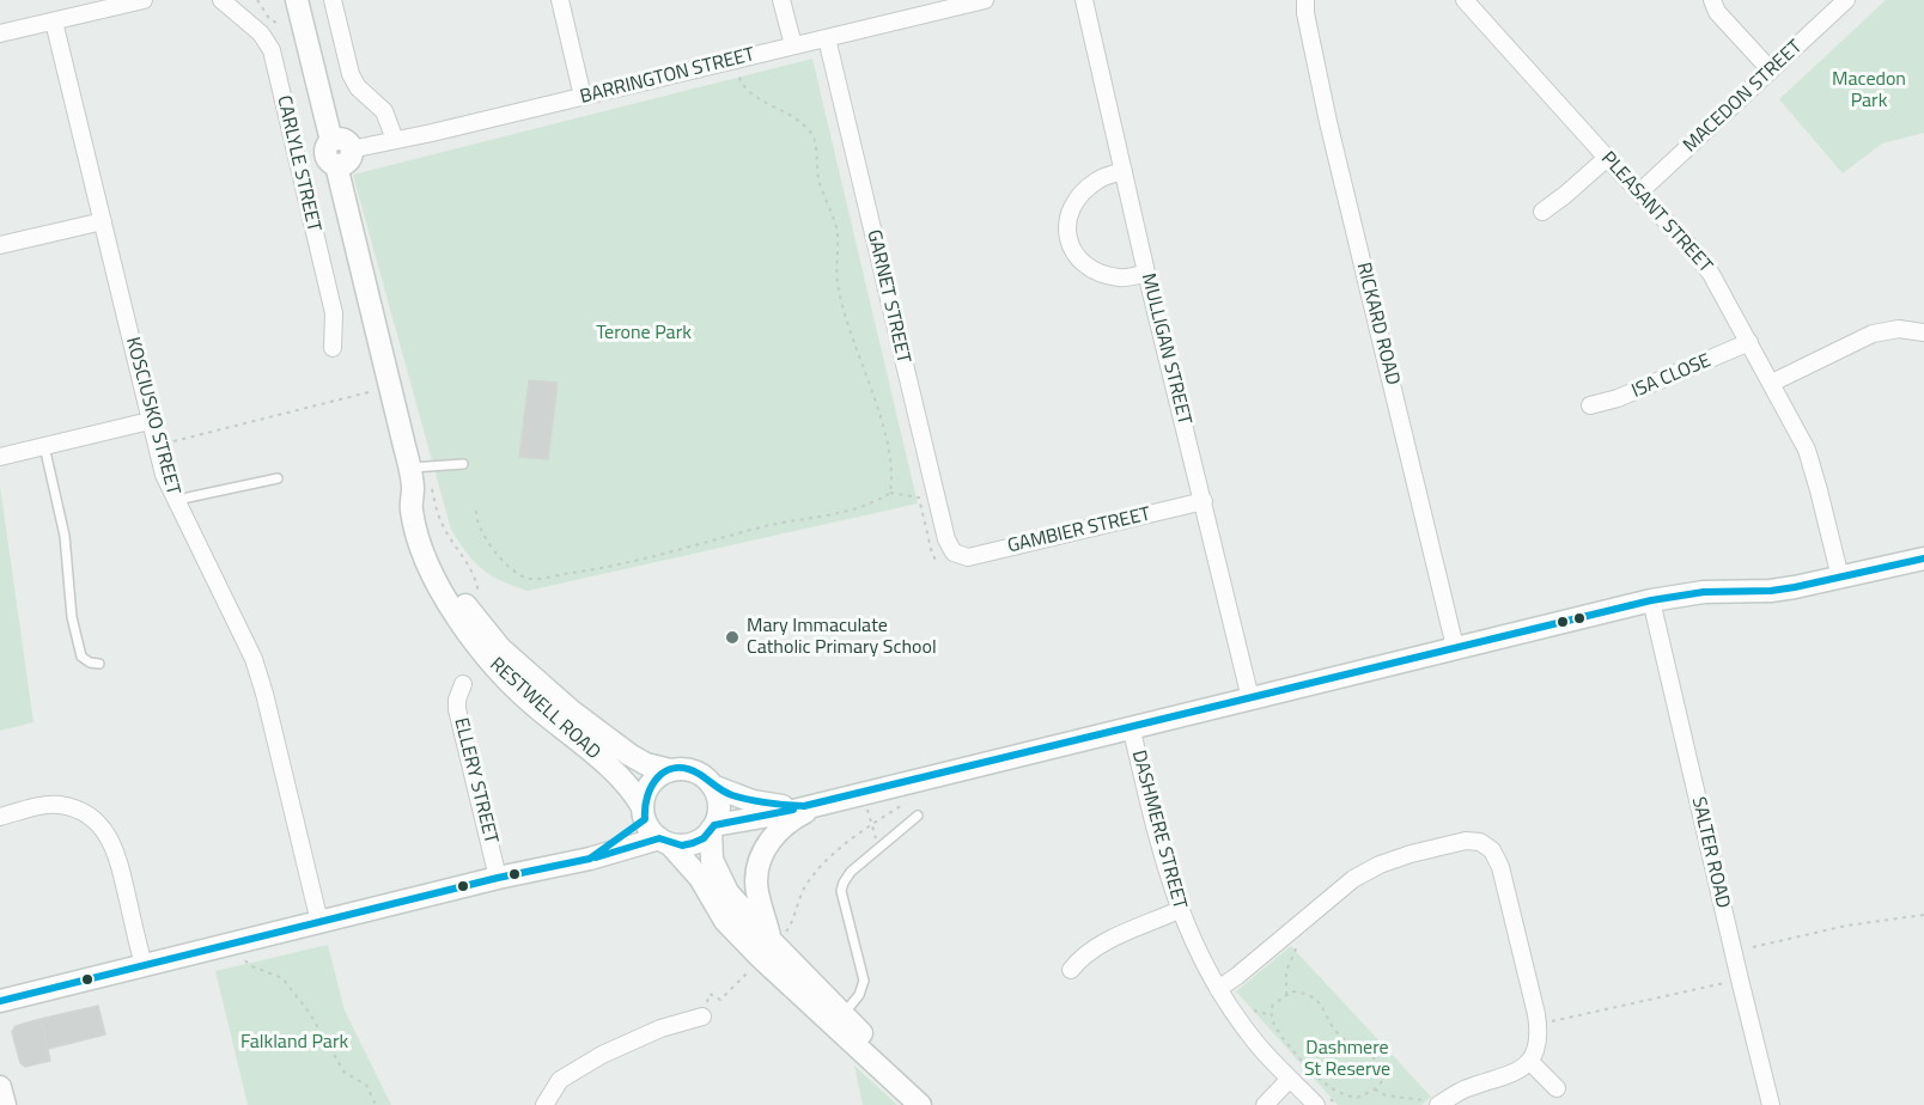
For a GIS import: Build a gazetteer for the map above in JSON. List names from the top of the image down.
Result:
{
  "streets": {
    "main road": ["RESTWELL ROAD"],
    "street": [
      "BARRINGTON STREET",
      "MACEDON STREET",
      "CARLYLE STREET",
      "PLEASANT STREET",
      "GARNET STREET",
      "RICKARD ROAD",
      "MULLIGAN STREET",
      "ISA CLOSE",
      "KOSCIUSKO STREET",
      "GAMBIER STREET",
      "ELLERY STREET",
      "DASHMERE STREET",
      "SALTER ROAD"
    ]
  },
  "crossings": [
    ["BARRINGTON STREET", "GARNET STREET"],
    ["BARRINGTON STREET", "RESTWELL ROAD"],
    ["MACEDON STREET", "PLEASANT STREET"],
    ["PLEASANT STREET", "ISA CLOSE"],
    ["GARNET STREET", "GAMBIER STREET"],
    ["MULLIGAN STREET", "GAMBIER STREET"]
  ],
  "parks": [
    "Macedon Park",
    "Terone Park",
    "Falkland Park",
    "Dashmere St Reserve"
  ],
  "places": ["Mary Immaculate Catholic Primary School"]
}
